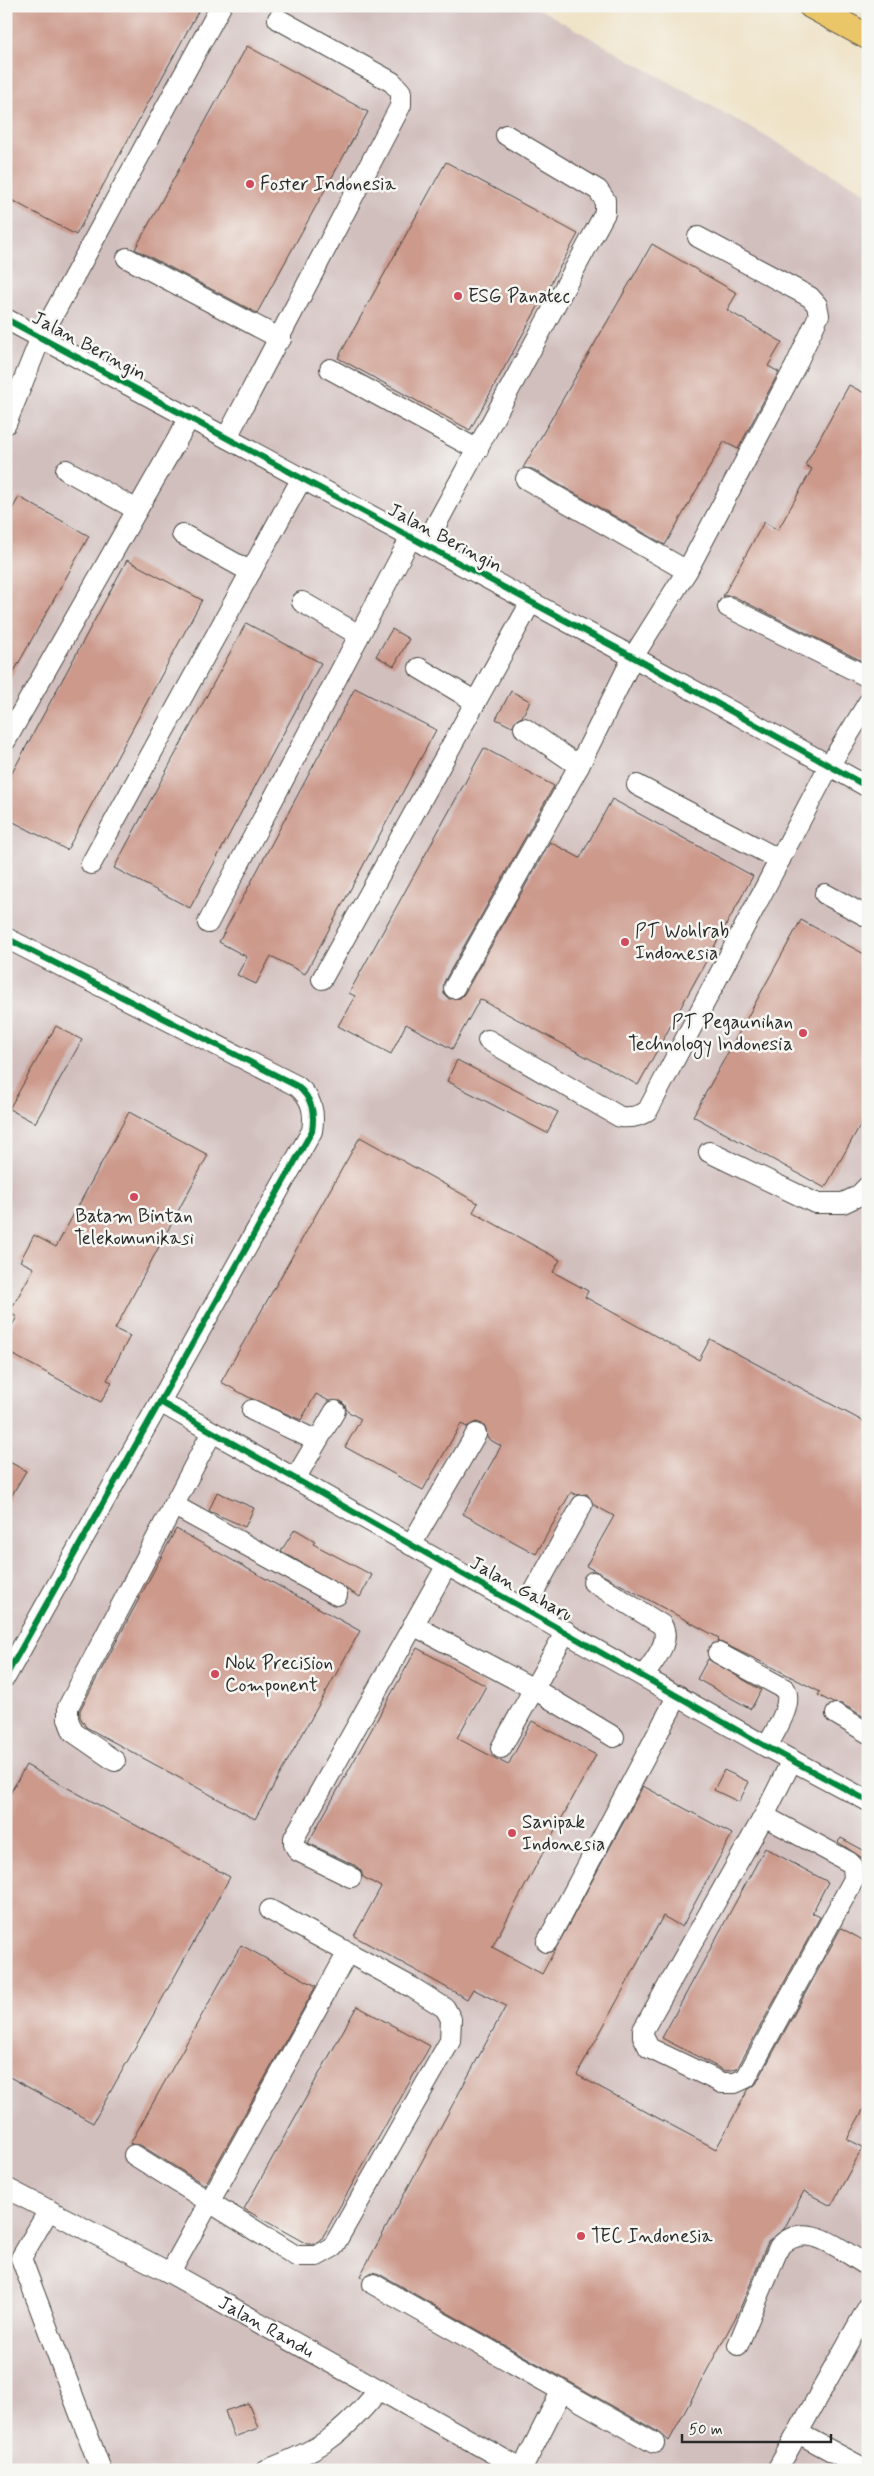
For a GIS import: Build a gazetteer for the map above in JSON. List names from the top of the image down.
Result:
{
  "streets": {
    "street": ["Jalan Beringin", "Jalan Gaharu", "Jalan Randu"]
  },
  "places": [
    "Foster Indonesia",
    "ESG Panatec",
    "PT Wohlrab Indonesia",
    "PT Pegaunihan Technology Indonesia",
    "Batam Bintan Telekomunikasi",
    "Nok Precision Component",
    "Sanipak Indonesia",
    "TEC Indonesia"
  ],
  "scale_bar": "50 m"
}
